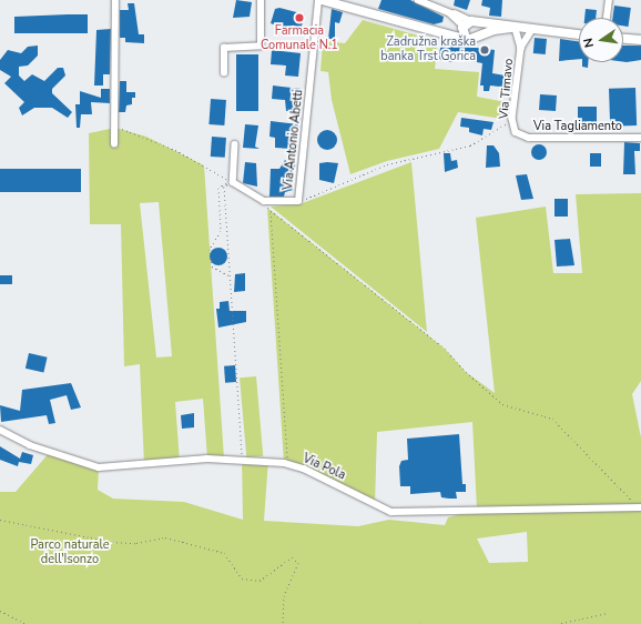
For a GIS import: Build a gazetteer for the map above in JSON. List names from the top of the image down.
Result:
{
  "streets": {
    "street": [
      "Via Timavo",
      "Via Tagliamento",
      "Via Antonio Abetti",
      "Via Pola"
    ]
  },
  "crossings": [
    ["Via Timavo", "Via Tagliamento"]
  ],
  "parks": ["Parco naturale dell'Isonzo"],
  "places": ["Farmacia Comunale N.1", "Zadružna kraška banka Trst Gorica"],
  "north": "left"
}
